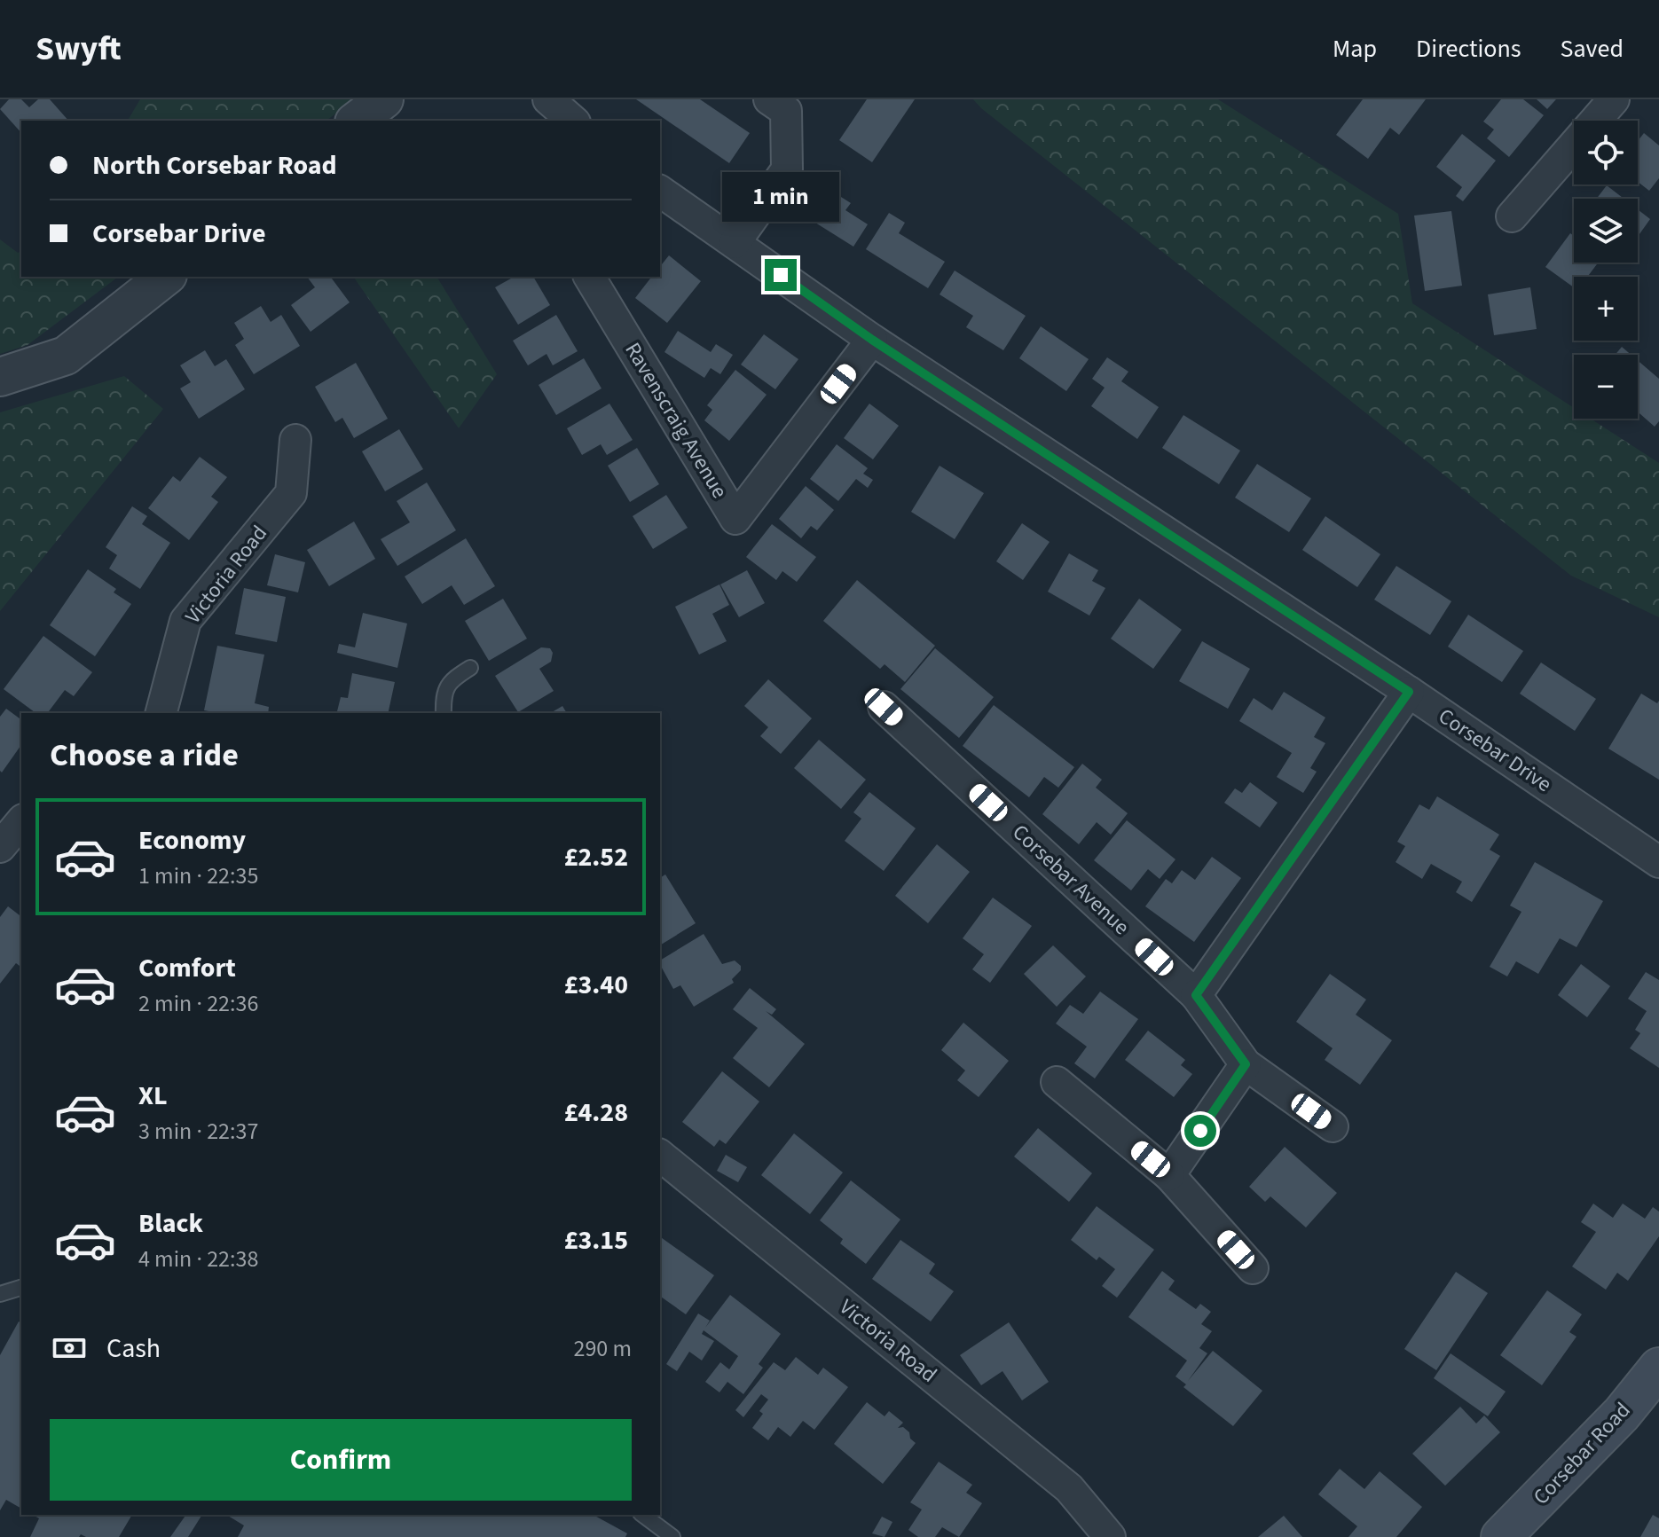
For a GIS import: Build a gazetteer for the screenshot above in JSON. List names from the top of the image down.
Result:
{
  "streets": {
    "main road": ["Corsebar Road"],
    "street": [
      "Ravenscraig Avenue",
      "Victoria Road",
      "Corsebar Drive",
      "Corsebar Avenue"
    ]
  },
  "crossings": [
    ["Ravenscraig Avenue", "Corsebar Drive"]
  ],
  "page": {
    "header": "Swyft",
    "nav": ["Map", "Directions", "Saved"],
    "map_buttons": ["+", "−"],
    "banner": ["North Corsebar Road", "Corsebar Drive"],
    "bubble": "1 min",
    "heading": "Choose a ride",
    "list": [
      {
        "name": "Economy",
        "note": "1 min · 22:35",
        "value": "£2.52"
      },
      {
        "name": "Comfort",
        "note": "2 min · 22:36",
        "value": "£3.40"
      },
      {
        "name": "XL",
        "note": "3 min · 22:37",
        "value": "£4.28"
      },
      {
        "name": "Black",
        "note": "4 min · 22:38",
        "value": "£3.15"
      }
    ],
    "pay": ["Cash", "290 m"],
    "buttons": "Confirm"
  }
}
